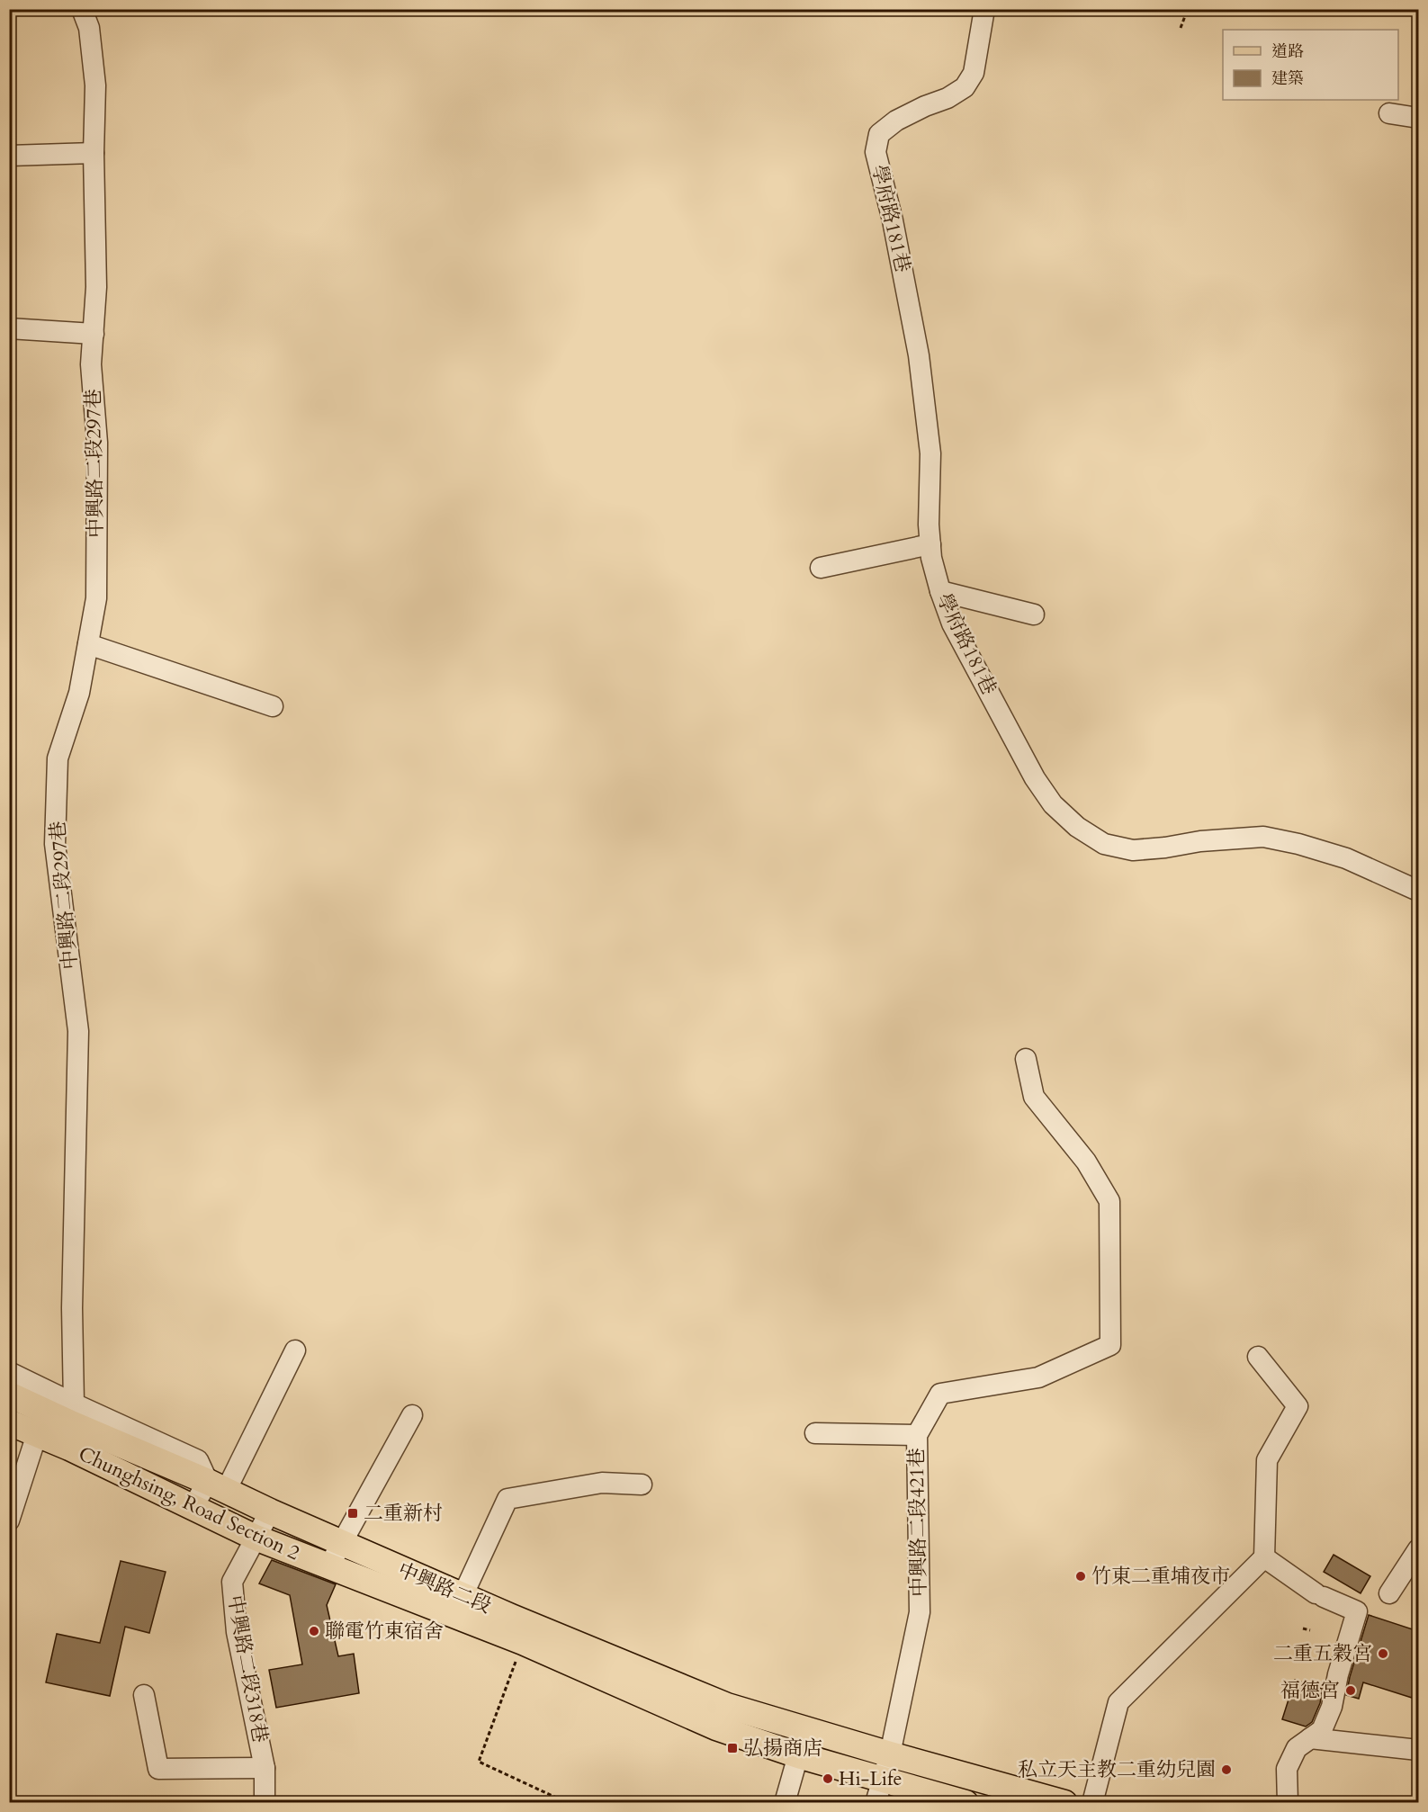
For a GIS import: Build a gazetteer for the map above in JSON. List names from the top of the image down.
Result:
{
  "streets": {
    "main road": ["Chunghsing, Road Section 2", "中興路二段"],
    "street": [
      "學府路181巷",
      "中興路二段297巷",
      "中興路二段421巷",
      "中興路二段318巷"
    ]
  },
  "crossings": [
    ["Chunghsing, Road Section 2", "中興路二段421巷"],
    ["Chunghsing, Road Section 2", "中興路二段"],
    ["Chunghsing, Road Section 2", "中興路二段318巷"],
    ["中興路二段421巷", "中興路二段"],
    ["中興路二段", "中興路二段318巷"]
  ],
  "places": {
    "transit": ["二重新村", "弘揚商店"],
    "other": [
      "竹東二重埔夜市",
      "聯電竹東宿舍",
      "二重五穀宮",
      "福德宮",
      "私立天主教二重幼兒園",
      "Hi-Life"
    ]
  },
  "legend": ["道路", "建築"]
}
